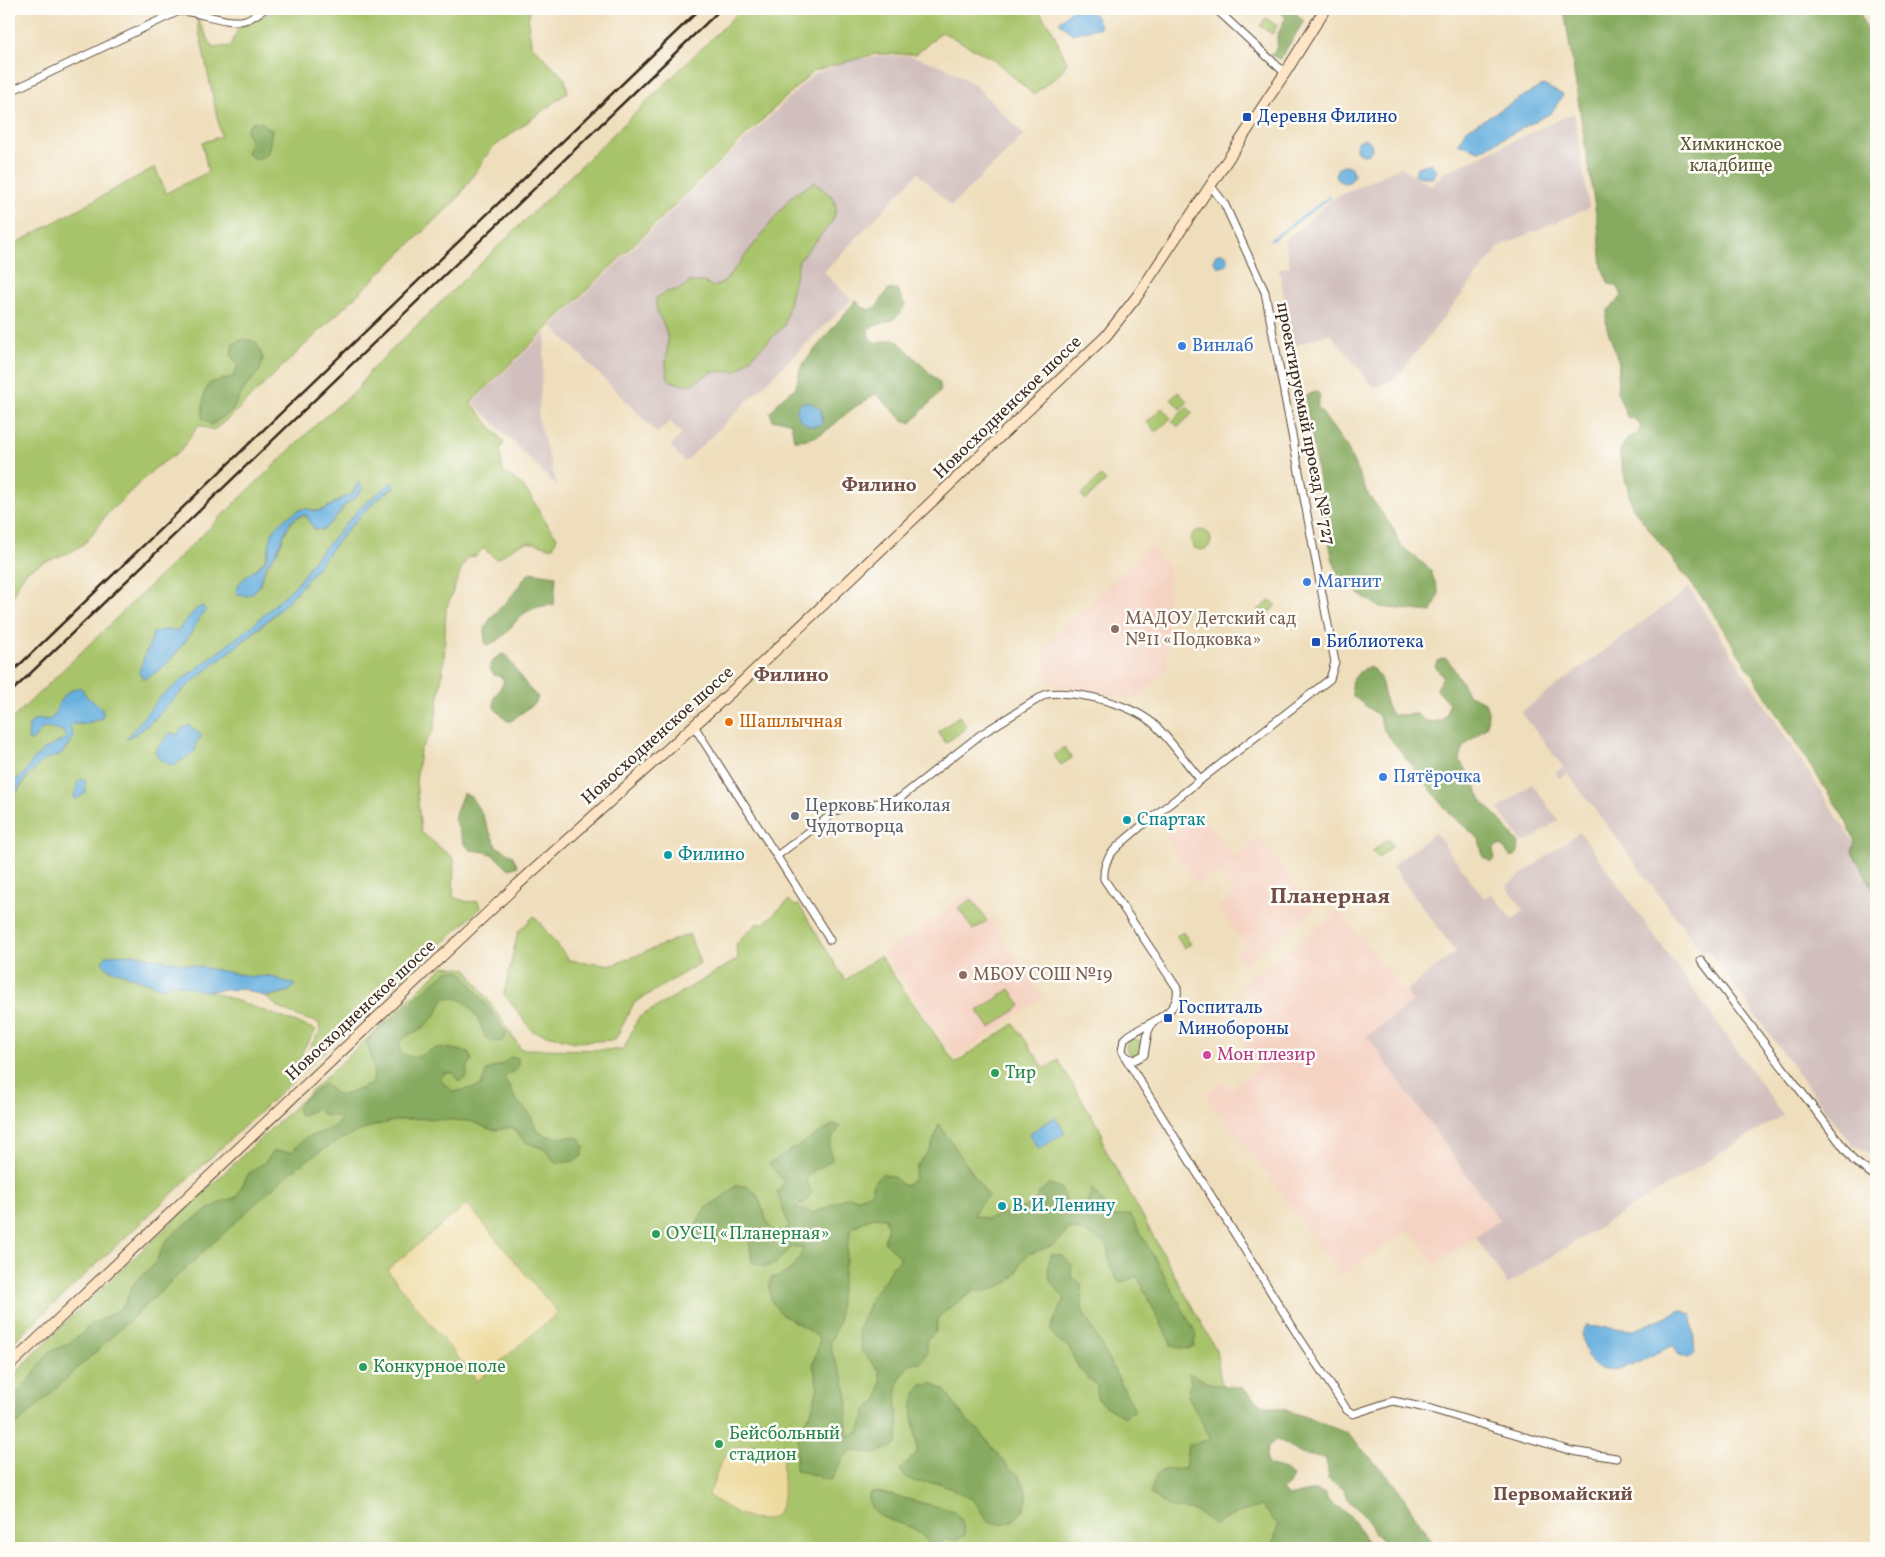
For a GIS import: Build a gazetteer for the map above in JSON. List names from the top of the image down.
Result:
{
  "streets": {
    "main road": ["Новосходненское шоссе"],
    "street": ["проектируемый проезд № 727"]
  },
  "crossings": [
    ["Новосходненское шоссе", "проектируемый проезд № 727"]
  ],
  "districts": [
    "Филино",
    "Филино",
    "Планерная",
    "Первомайский"
  ],
  "parks": ["Химкинское кладбище"],
  "places": {
    "transit": ["Деревня Филино", "Библиотека", "Госпиталь Минобороны"],
    "other": [
      "Винлаб",
      "Магнит",
      "МАДОУ Детский сад №11 «Подковка»",
      "Шашлычная",
      "Пятёрочка",
      "Церковь Николая Чудотворца",
      "Спартак",
      "Филино",
      "МБОУ СОШ №19",
      "Мон плезир",
      "Тир",
      "В. И. Ленину",
      "ОУСЦ «Планерная»",
      "Конкурное поле",
      "Бейсбольный стадион"
    ]
  }
}
